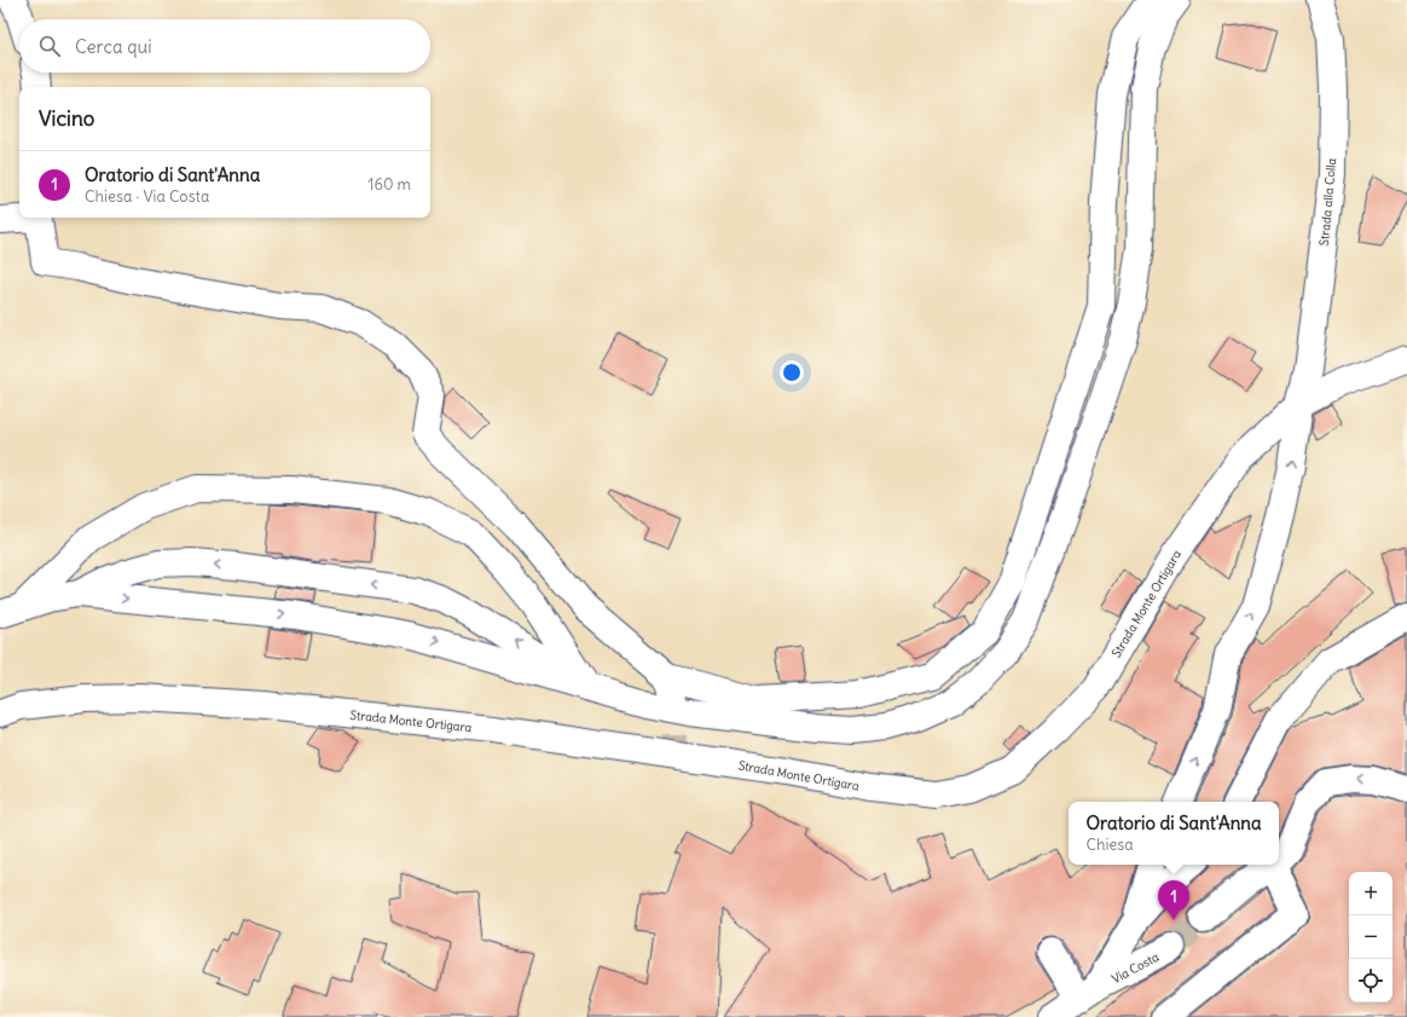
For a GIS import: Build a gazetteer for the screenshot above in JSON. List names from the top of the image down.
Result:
{
  "streets": {
    "main road": ["Strada alla Colla", "Strada Monte Ortigara", "Via Costa"]
  },
  "crossings": [
    ["Strada alla Colla", "Strada Monte Ortigara"]
  ],
  "one_way": ["Strada alla Colla"],
  "page": {
    "search": "Cerca qui",
    "heading": "Vicino",
    "list": [
      {
        "mark": "1",
        "name": "Oratorio di Sant'Anna",
        "note": "Chiesa · Via Costa",
        "value": "160 m"
      }
    ],
    "popup": ["Oratorio di Sant'Anna", "Chiesa"],
    "map_buttons": ["+", "−"],
    "pins": "1"
  }
}
